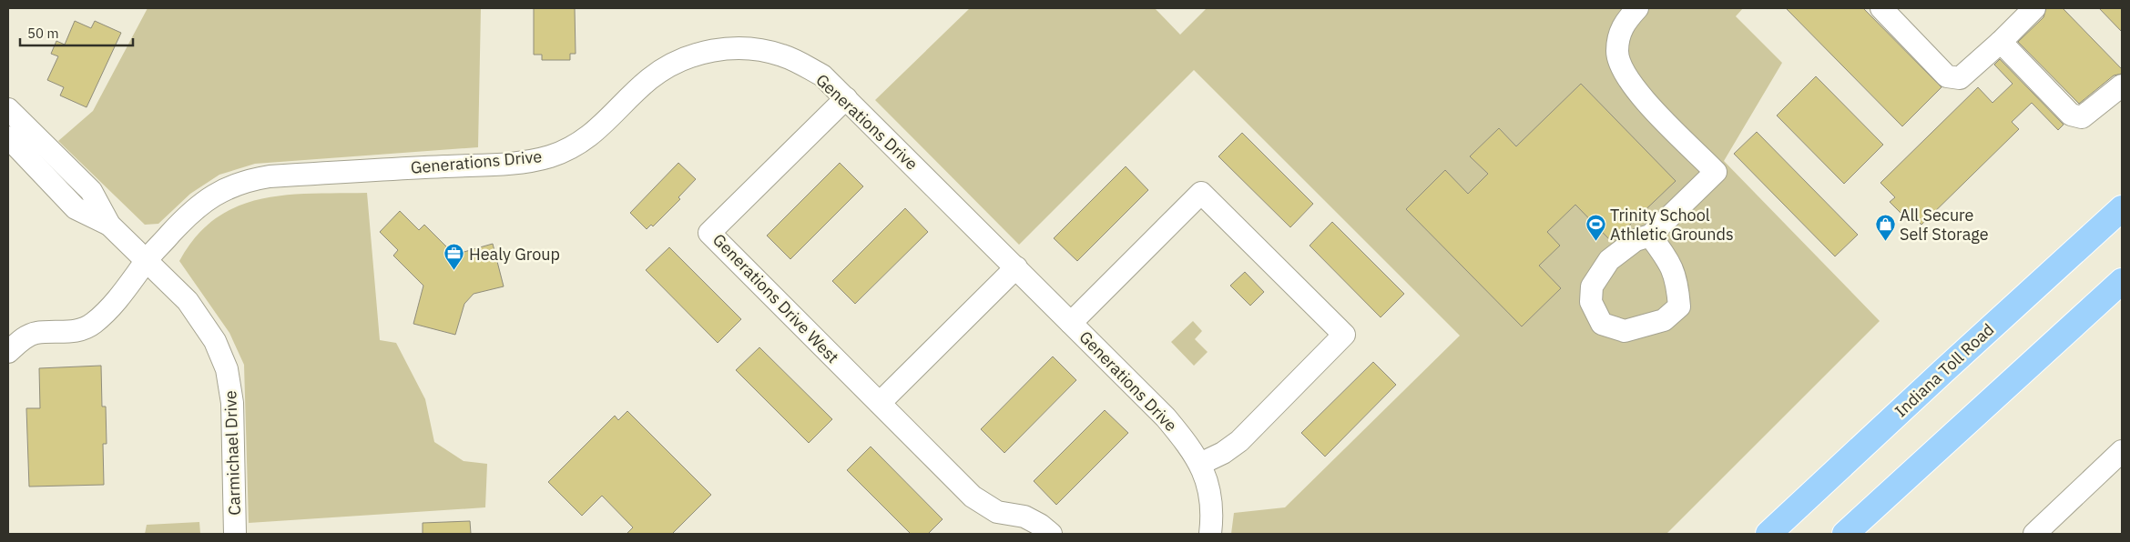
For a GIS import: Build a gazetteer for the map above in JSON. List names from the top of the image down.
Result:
{
  "streets": {
    "highway": ["Indiana Toll Road"],
    "street": ["Generations Drive", "Generations Drive West", "Carmichael Drive"]
  },
  "crossings": [
    ["Generations Drive", "Generations Drive West"],
    ["Generations Drive", "Carmichael Drive"]
  ],
  "places": {
    "sports": ["Trinity School Athletic Grounds"],
    "shop": ["All Secure Self Storage"],
    "office": ["Healy Group"]
  },
  "scale_bar": "50 m"
}
